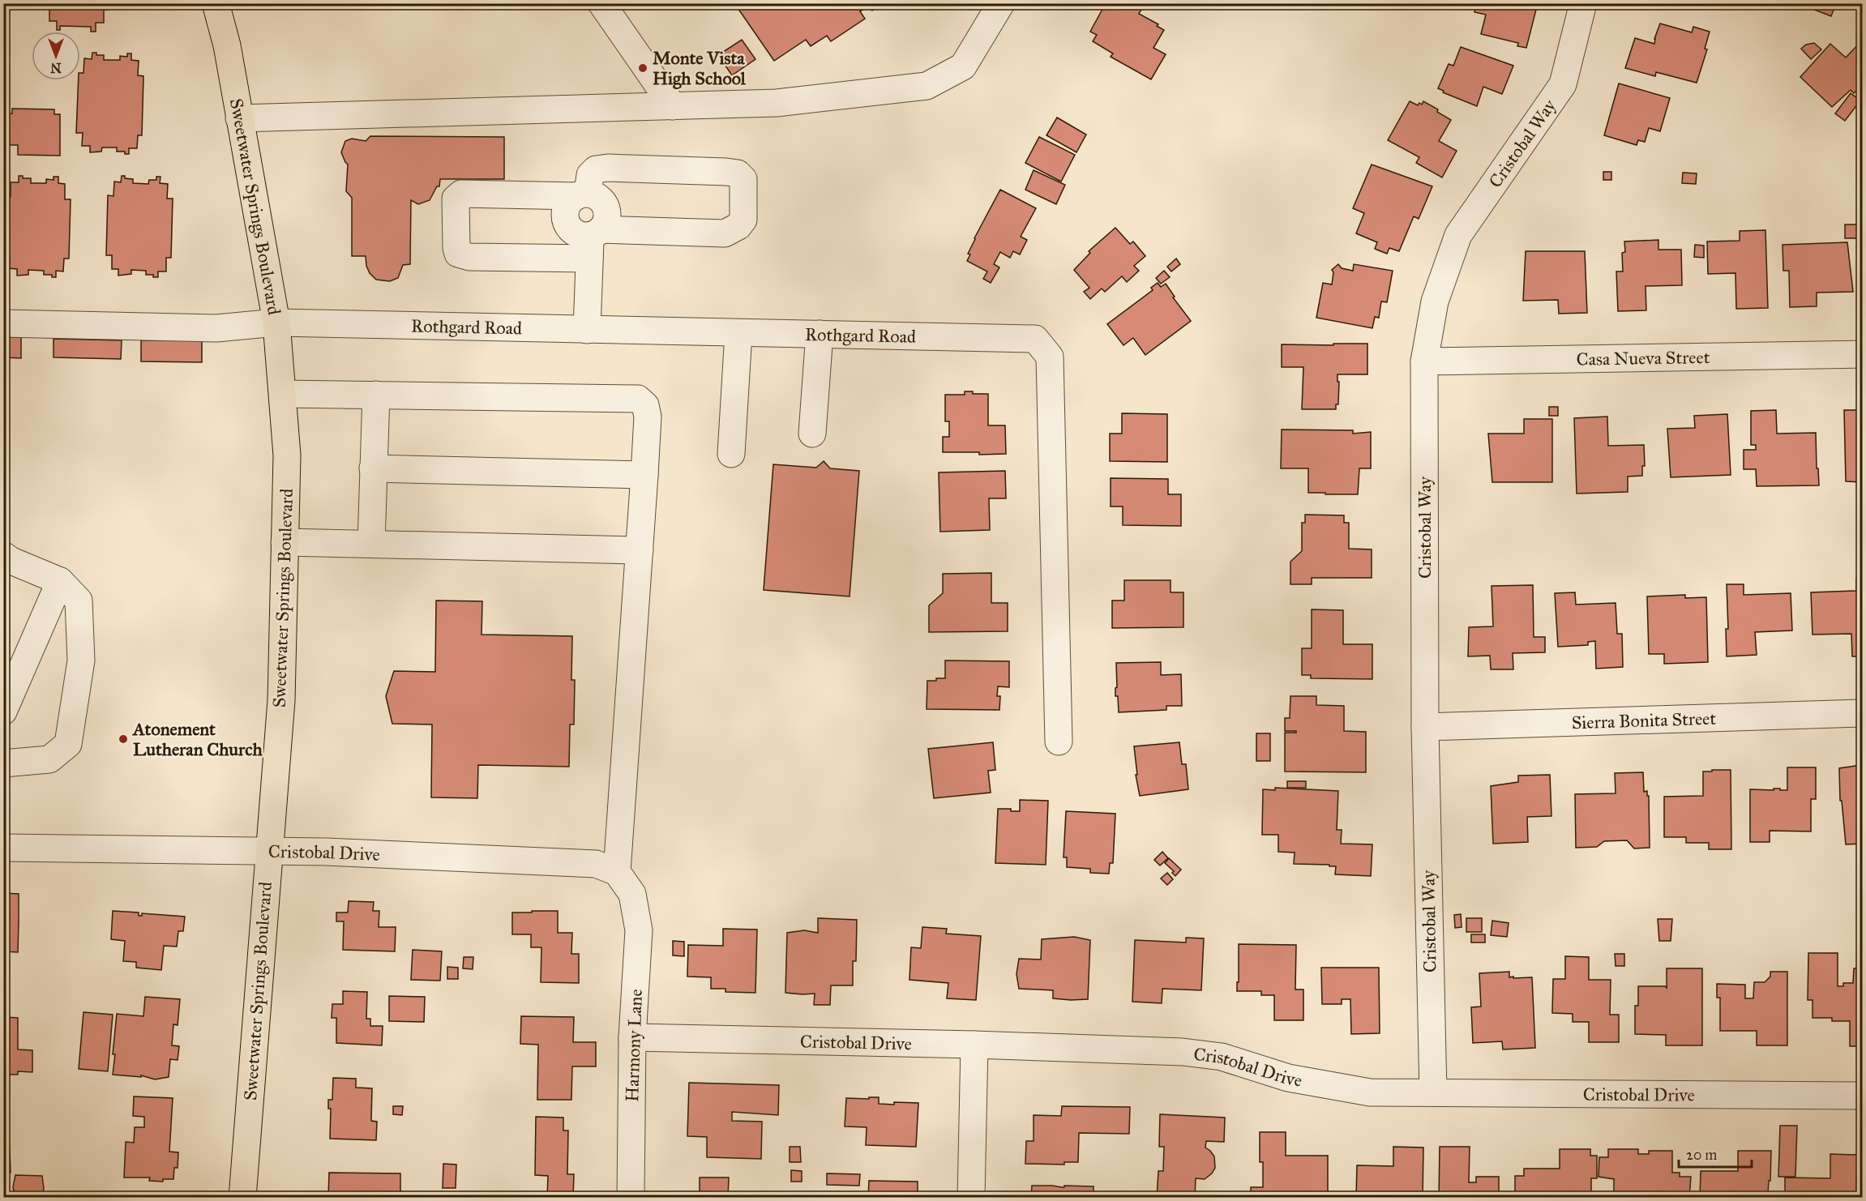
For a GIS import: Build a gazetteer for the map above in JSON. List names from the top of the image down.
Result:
{
  "streets": {
    "main road": ["Sweetwater Springs Boulevard"],
    "street": [
      "Cristobal Way",
      "Rothgard Road",
      "Casa Nueva Street",
      "Sierra Bonita Street",
      "Cristobal Drive",
      "Harmony Lane"
    ]
  },
  "crossings": [
    ["Cristobal Way", "Casa Nueva Street"],
    ["Cristobal Way", "Sierra Bonita Street"],
    ["Cristobal Way", "Cristobal Drive"],
    ["Sweetwater Springs Boulevard", "Rothgard Road"],
    ["Sweetwater Springs Boulevard", "Cristobal Drive"],
    ["Cristobal Drive", "Harmony Lane"]
  ],
  "places": ["Monte Vista High School", "Atonement Lutheran Church"],
  "scale_bar": "20 m",
  "north": "bottom"
}
